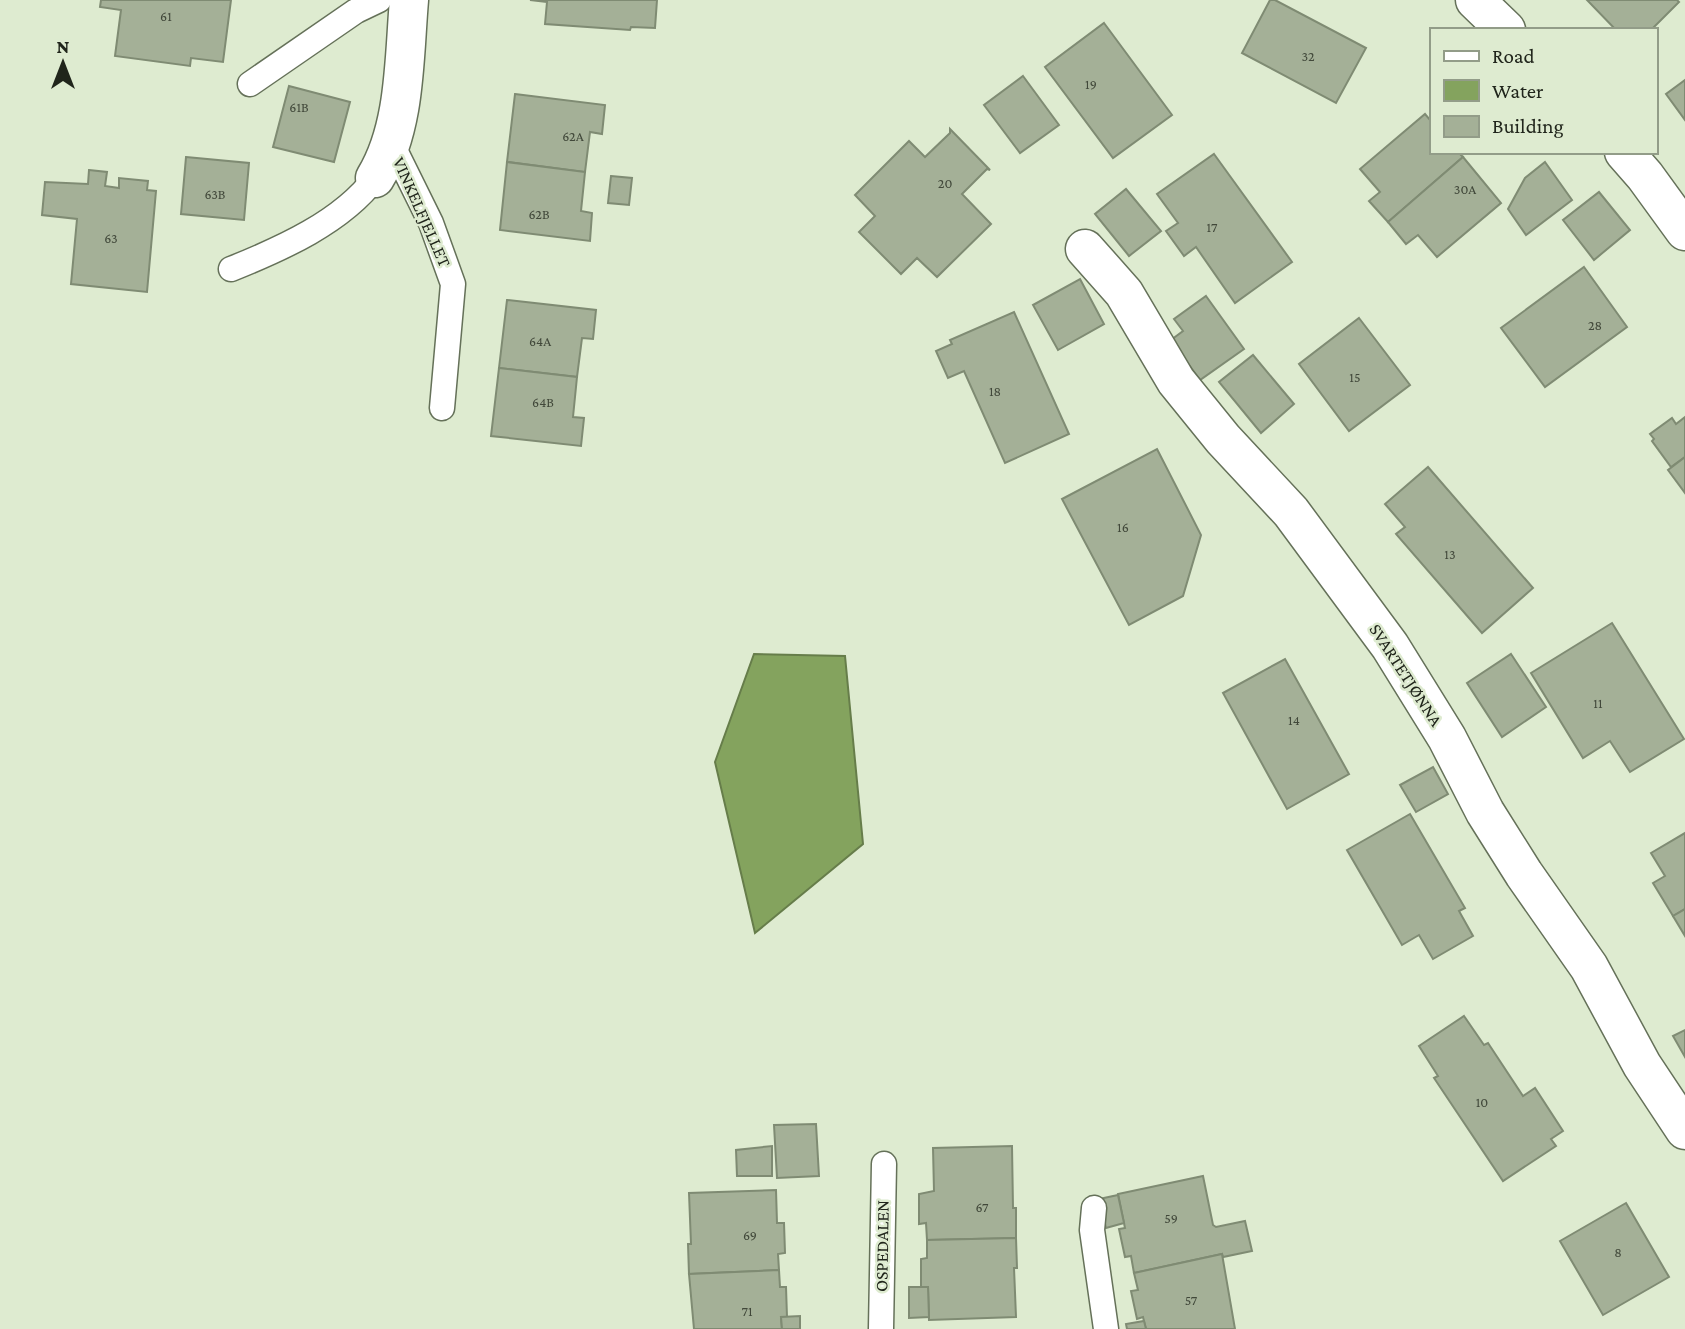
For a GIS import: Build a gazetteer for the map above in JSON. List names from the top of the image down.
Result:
{
  "streets": {
    "street": ["VINKELFJELLET", "SVARTETJØNNA"],
    "lane": ["OSPEDALEN"]
  },
  "house_numbers": [
    "61",
    "32",
    "19",
    "61B",
    "62A",
    "20",
    "30A",
    "63B",
    "62B",
    "17",
    "63",
    "28",
    "64A",
    "15",
    "18",
    "64B",
    "16",
    "13",
    "11",
    "14",
    "10",
    "67",
    "59",
    "69",
    "8",
    "57",
    "71"
  ],
  "legend": ["Road", "Water", "Building"],
  "north": "top"
}
